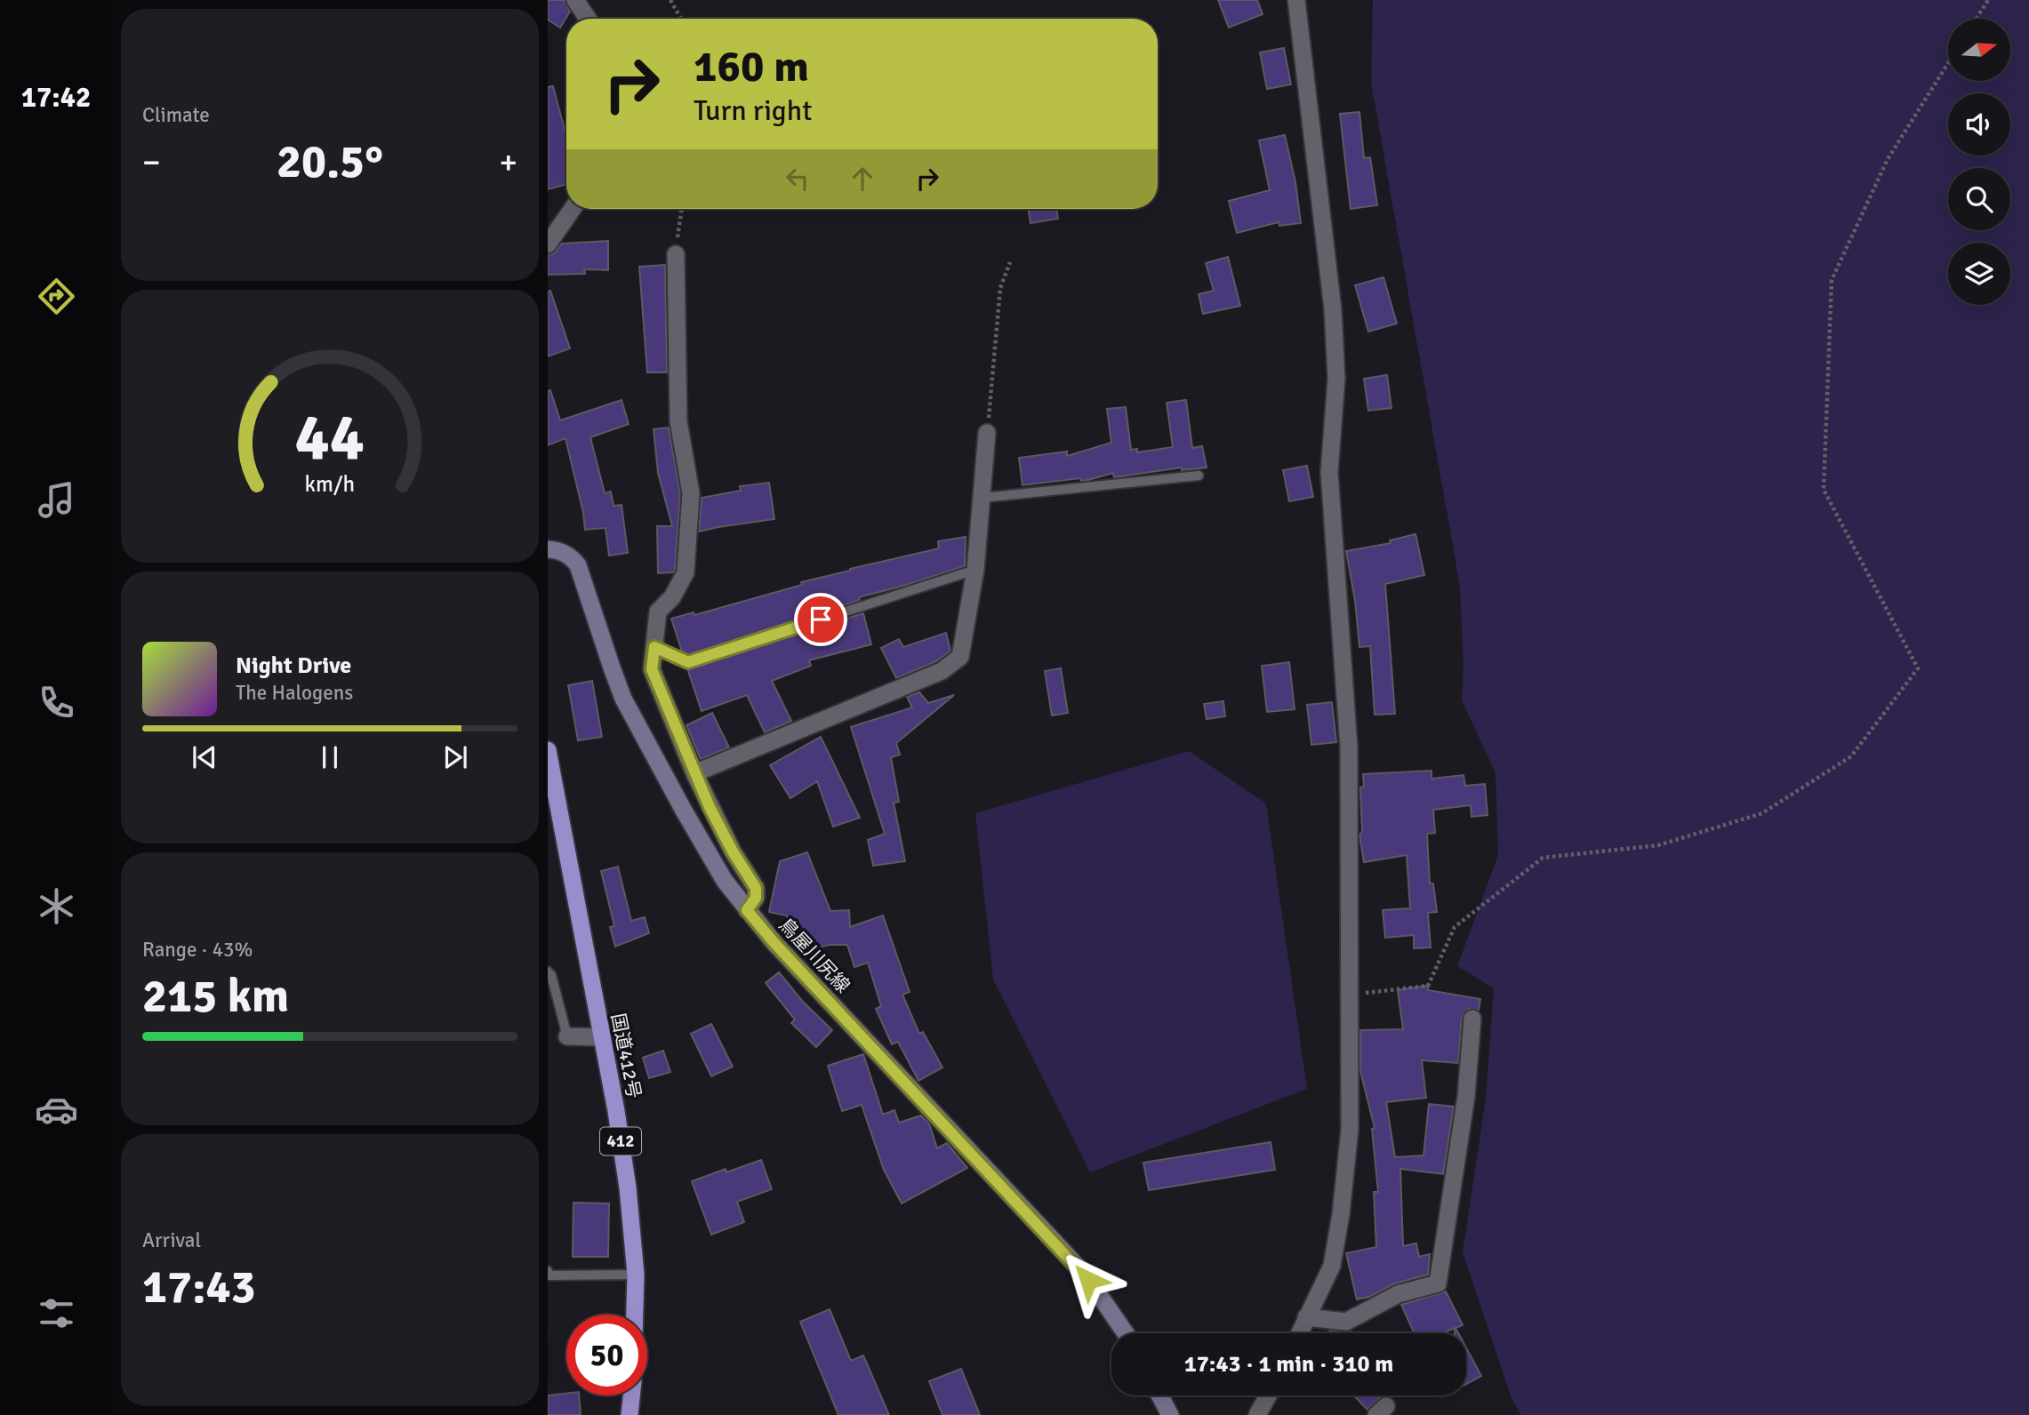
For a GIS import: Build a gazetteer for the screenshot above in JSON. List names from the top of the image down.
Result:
{
  "streets": {
    "highway": ["国道412号", "412"],
    "main road": ["鳥屋川尻線"]
  },
  "north": "right",
  "page": {
    "tabs": "17:42",
    "tile": [
      "Climate",
      ["Range · 43%", "215 km"],
      ["Arrival", "17:43"]
    ],
    "turn": ["160 m", "Turn right"],
    "heat": ["−", "20.5°", "+"],
    "song": ["Night Drive", "The Halogens"],
    "limit": "50",
    "trip": "17:43 · 1 min · 310 m",
    "gauge": ["44", "km/h"]
  }
}
